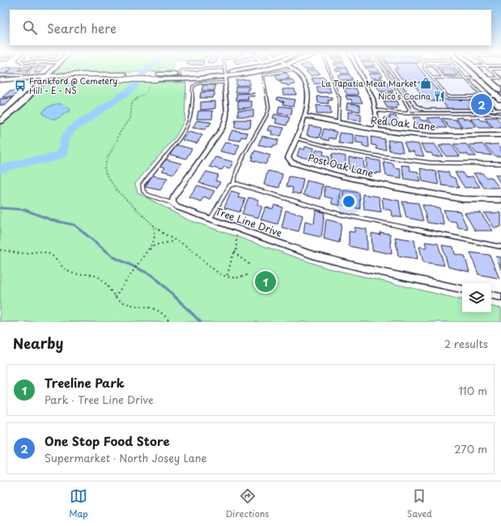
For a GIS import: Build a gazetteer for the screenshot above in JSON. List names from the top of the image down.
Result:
{
  "streets": {
    "street": ["Red Oak Lane", "Post Oak Lane", "Tree Line Drive"]
  },
  "crossings": [
    ["Red Oak Lane", "Post Oak Lane"]
  ],
  "places": {
    "shop": ["La Tapatia Meat Market"],
    "bus stop": ["Frankford @ Cemetery Hill - E - NS"],
    "restaurant": ["Nico's Cocina"]
  },
  "page": {
    "search": "Search here",
    "pins": ["2", "1"],
    "heading": ["Nearby", "2 results"],
    "list": [
      {
        "mark": "1",
        "name": "Treeline Park",
        "note": "Park · Tree Line Drive",
        "value": "110 m"
      },
      {
        "mark": "2",
        "name": "One Stop Food Store",
        "note": "Supermarket · North Josey Lane",
        "value": "270 m"
      }
    ],
    "nav": ["Map", "Directions", "Saved"]
  }
}
